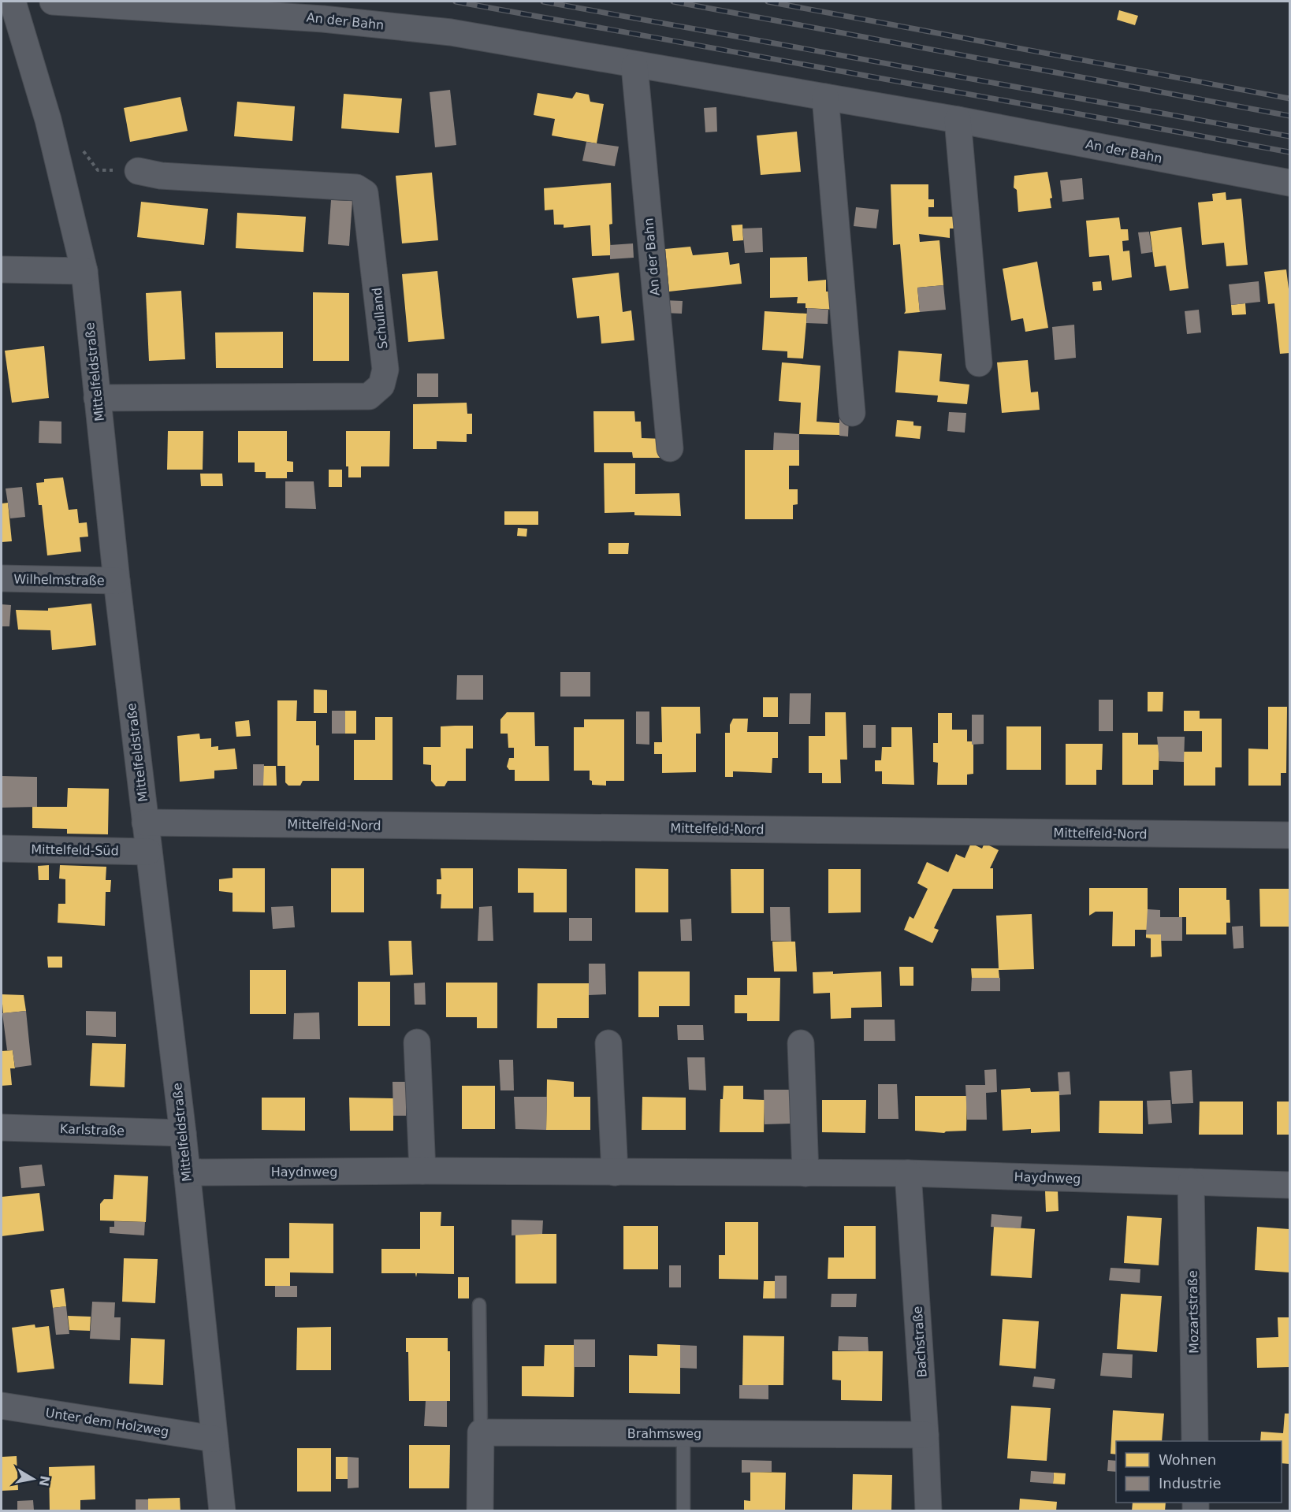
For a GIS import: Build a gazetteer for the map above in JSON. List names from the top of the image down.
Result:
{
  "streets": {
    "street": [
      "An der Bahn",
      "Schulland",
      "Mittelfeldstraße",
      "Wilhelmstraße",
      "Mittelfeld-Nord",
      "Mittelfeld-Süd",
      "Karlstraße",
      "Haydnweg",
      "Mozartstraße",
      "Bachstraße",
      "Unter dem Holzweg",
      "Brahmsweg"
    ]
  },
  "crossings": [
    ["Schulland", "Mittelfeldstraße"],
    ["Mittelfeldstraße", "Wilhelmstraße"],
    ["Mittelfeldstraße", "Mittelfeld-Nord"],
    ["Mittelfeldstraße", "Mittelfeld-Süd"],
    ["Mittelfeldstraße", "Karlstraße"],
    ["Mittelfeldstraße", "Haydnweg"],
    ["Mittelfeldstraße", "Unter dem Holzweg"],
    ["Haydnweg", "Mozartstraße"],
    ["Haydnweg", "Bachstraße"],
    ["Bachstraße", "Brahmsweg"]
  ],
  "legend": ["Wohnen", "Industrie"],
  "north": "right"
}
